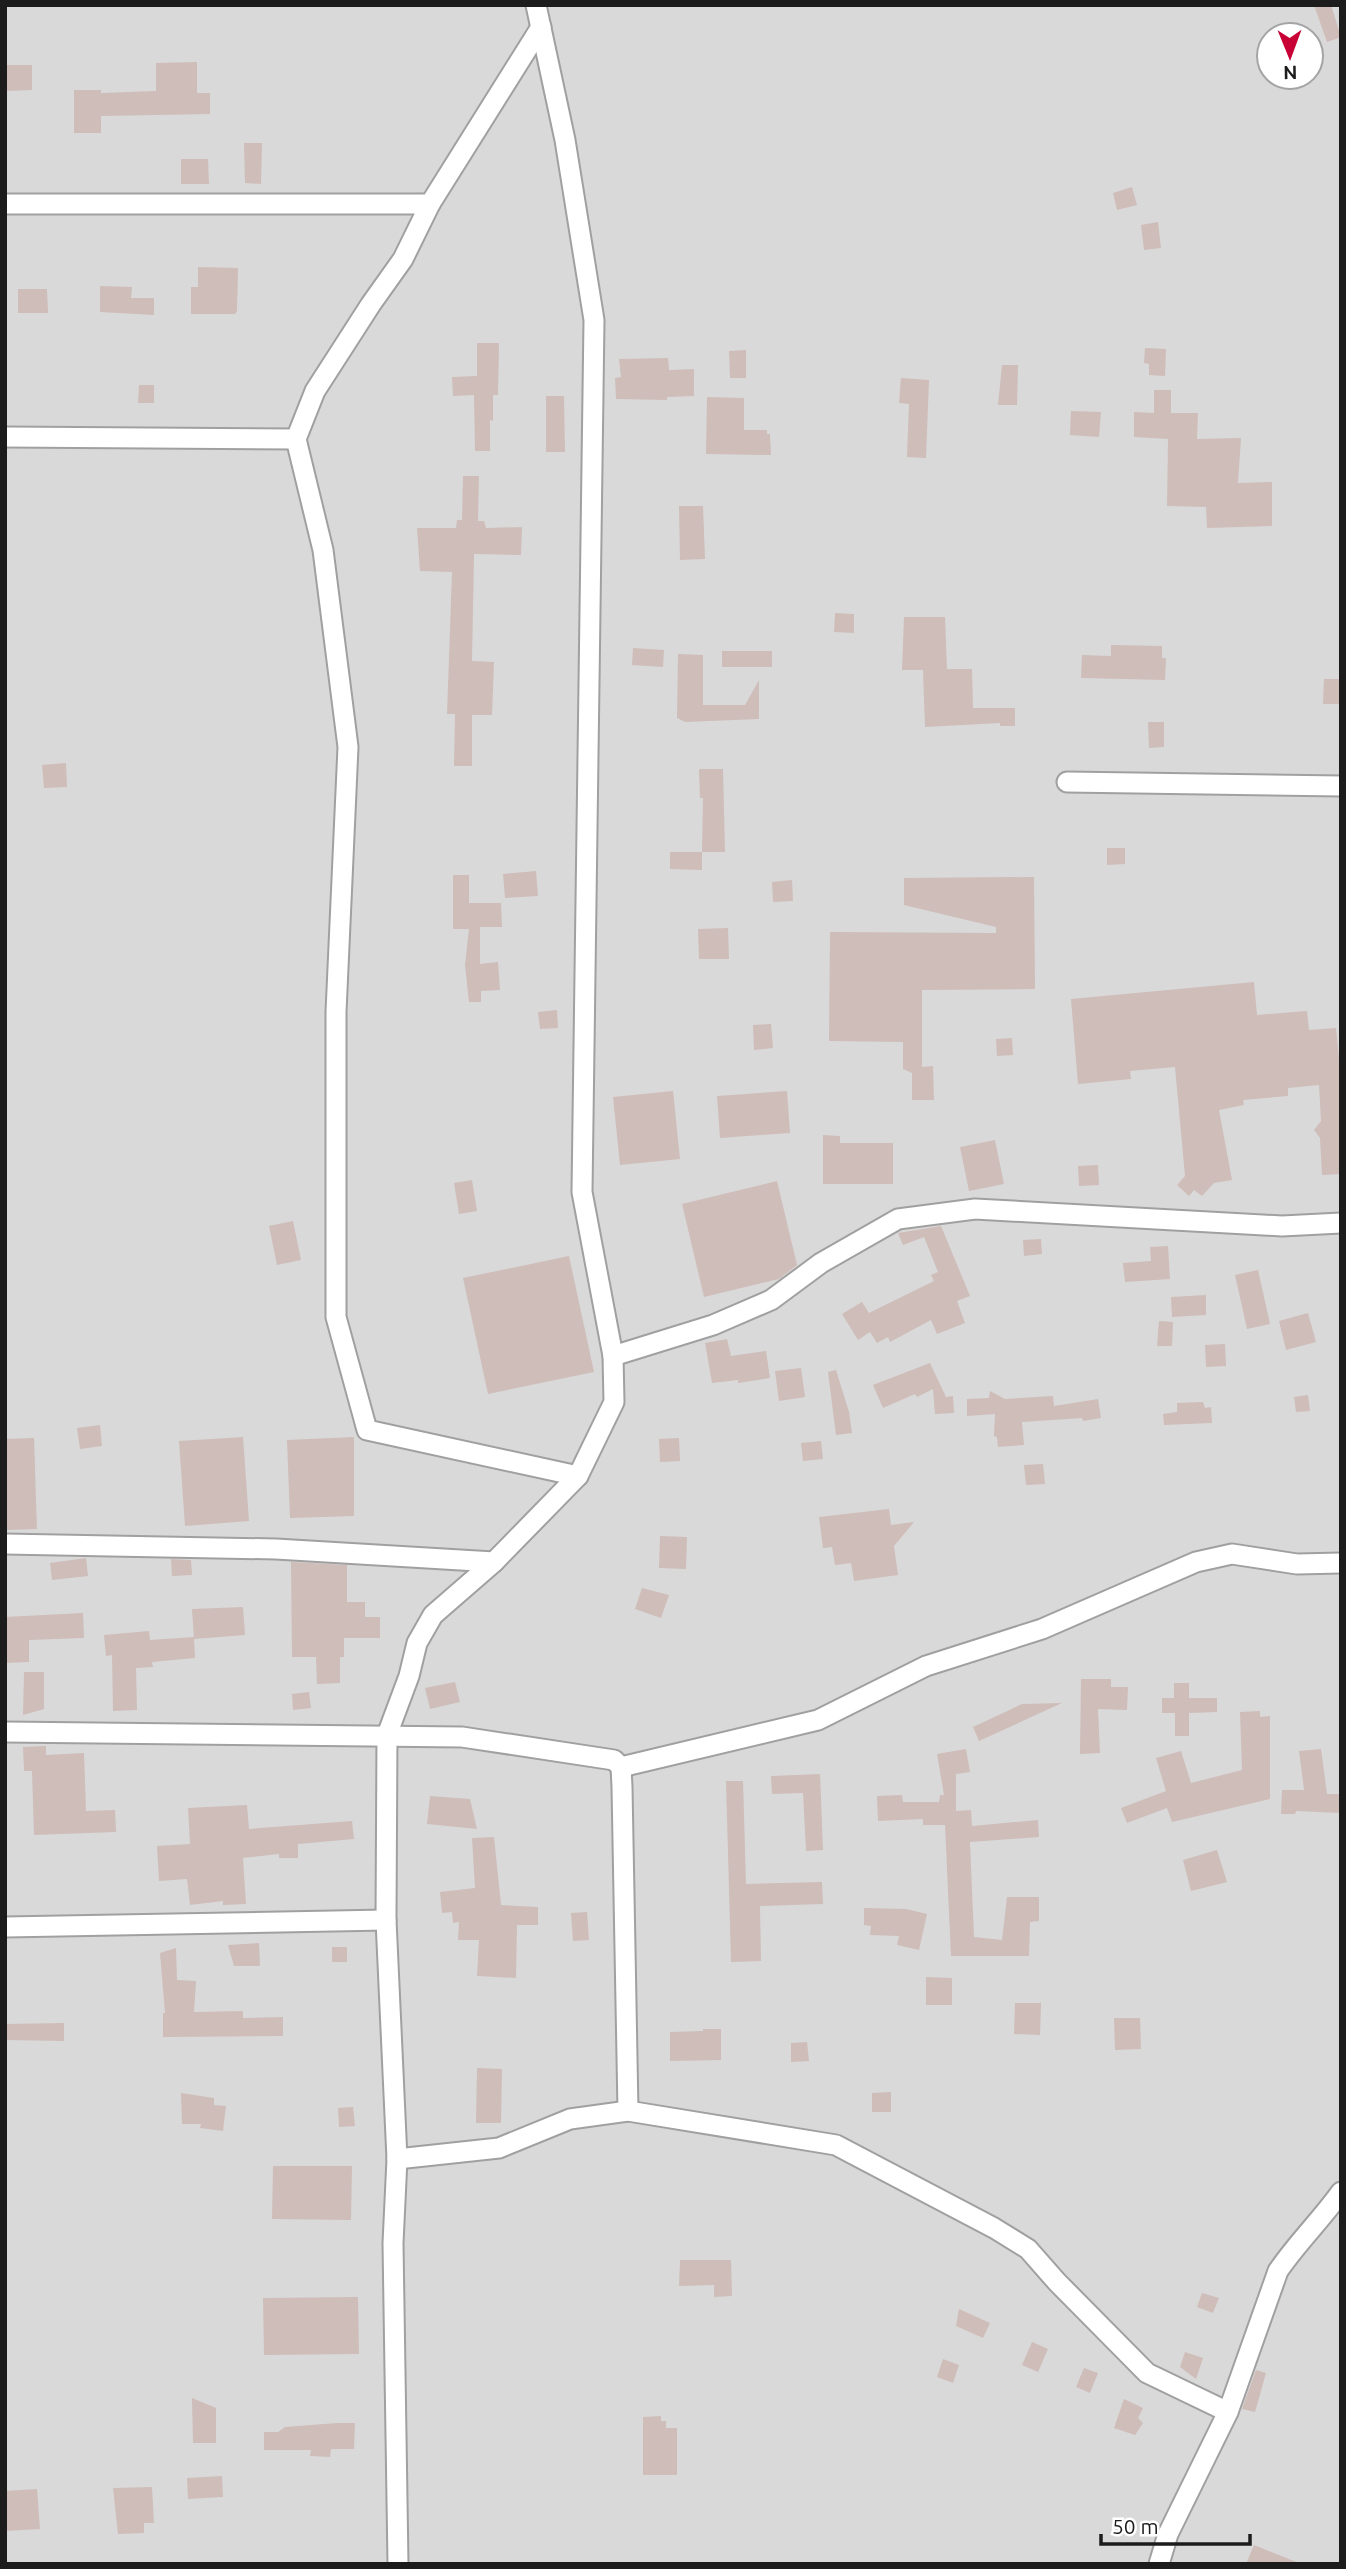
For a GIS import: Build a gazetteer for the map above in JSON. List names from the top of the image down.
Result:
{
  "scale_bar": "50 m",
  "north": "bottom"
}
